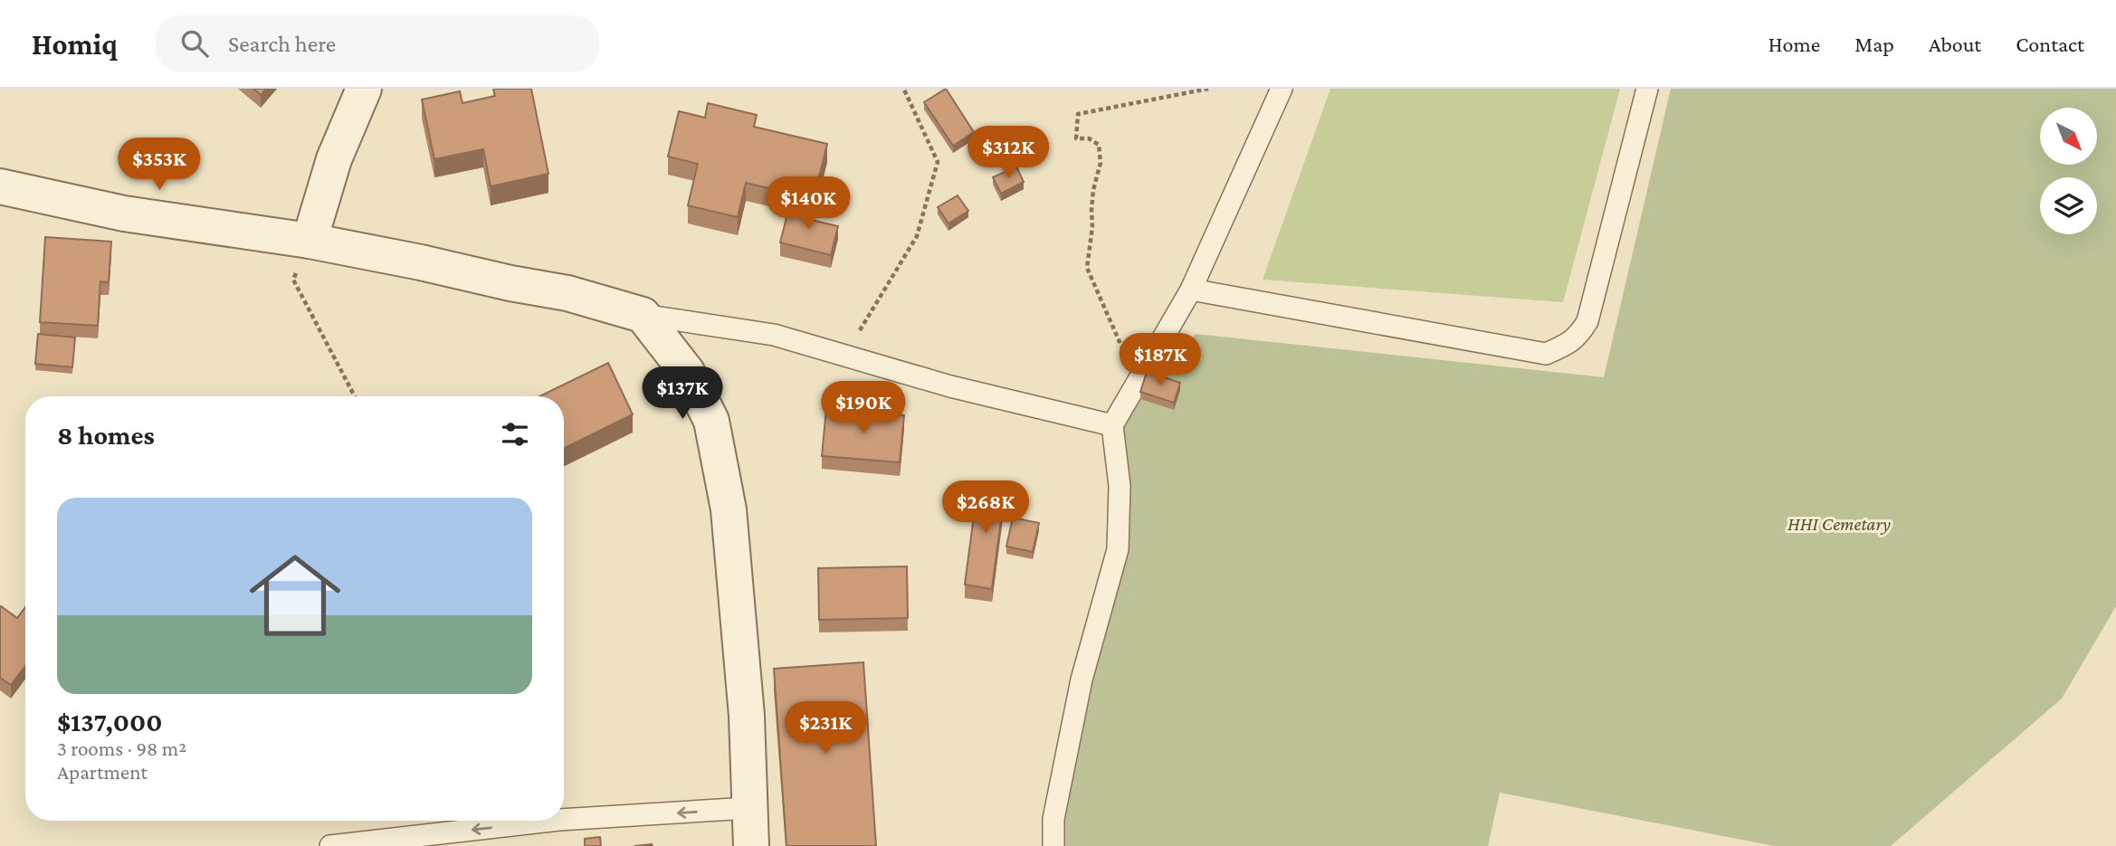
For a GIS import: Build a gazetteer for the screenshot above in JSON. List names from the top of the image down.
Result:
{
  "parks": ["HHI Cemetary"],
  "north": "bottom right",
  "page": {
    "header": "Homiq",
    "search": "Search here",
    "nav": [
      "Home",
      "Map",
      "About",
      "Contact"
    ],
    "price": [
      "$312K",
      "$353K",
      "$140K",
      "$187K",
      "$137K",
      "$190K",
      "$268K",
      "$231K"
    ],
    "heading": "8 homes",
    "list": [
      {
        "name": "$137,000",
        "note": "3 rooms · 98 m² · Apartment"
      }
    ]
  }
}
